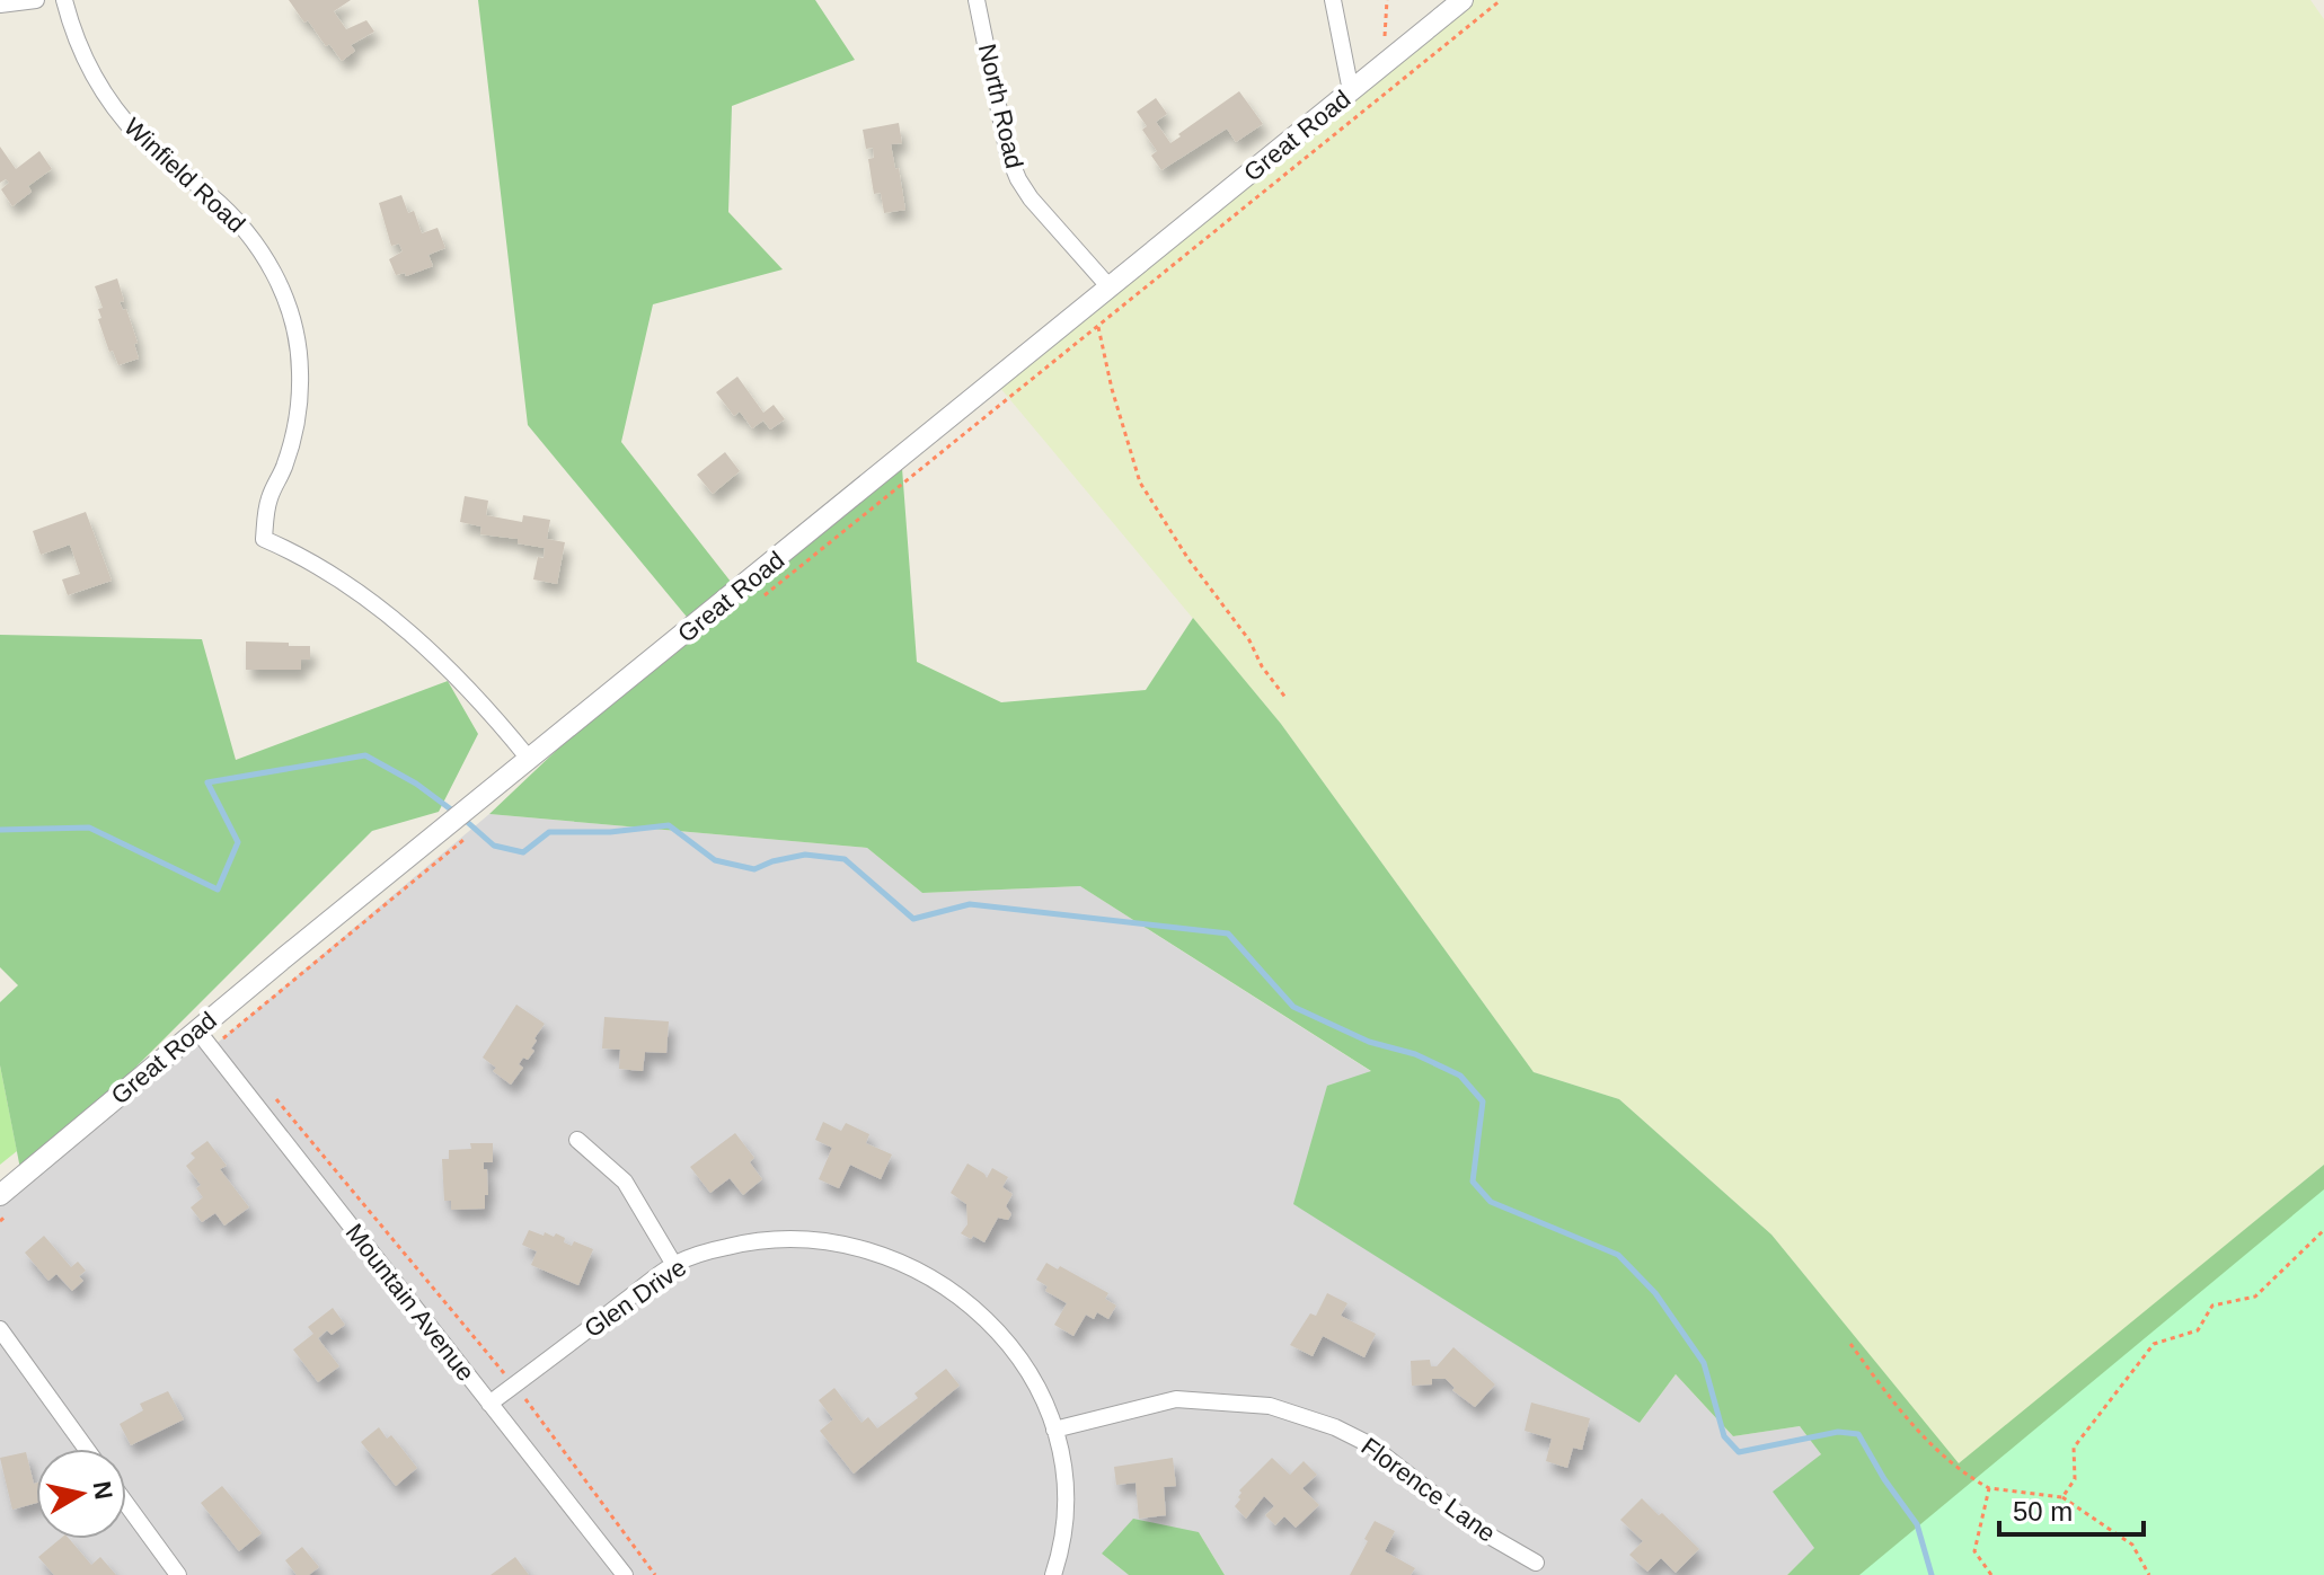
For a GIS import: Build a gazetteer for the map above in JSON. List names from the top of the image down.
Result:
{
  "streets": {
    "street": [
      "North Road",
      "Great Road",
      "Winfield Road",
      "Glen Drive",
      "Mountain Avenue",
      "Florence Lane"
    ]
  },
  "crossings": [
    ["North Road", "Great Road"],
    ["Great Road", "Winfield Road"],
    ["Great Road", "Mountain Avenue"],
    ["Glen Drive", "Mountain Avenue"],
    ["Glen Drive", "Florence Lane"]
  ],
  "scale_bar": "50 m",
  "north": "right"
}
